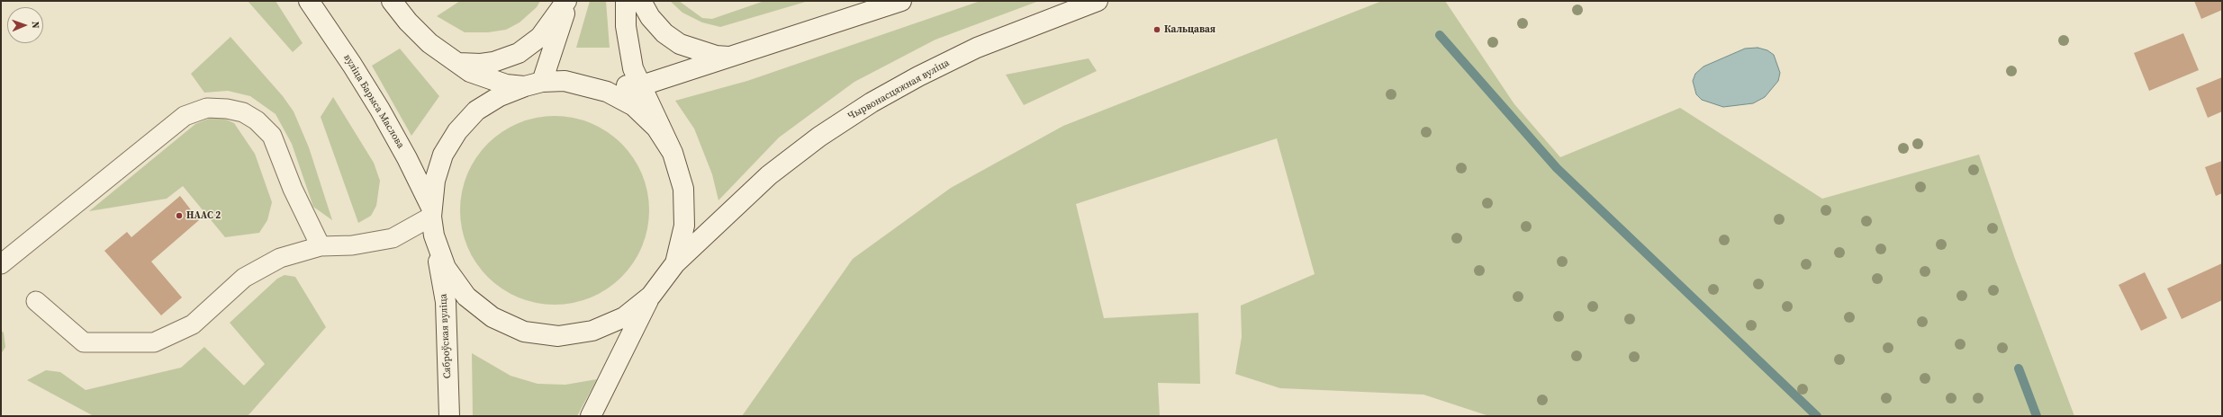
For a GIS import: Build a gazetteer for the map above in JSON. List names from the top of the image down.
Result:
{
  "streets": {
    "main road": ["Чырвонасцяжная вуліца", "вуліца Барыса Маслова", "Сяброўская вуліца"]
  },
  "places": ["Кальцавая", "НААС 2"],
  "north": "right"
}
